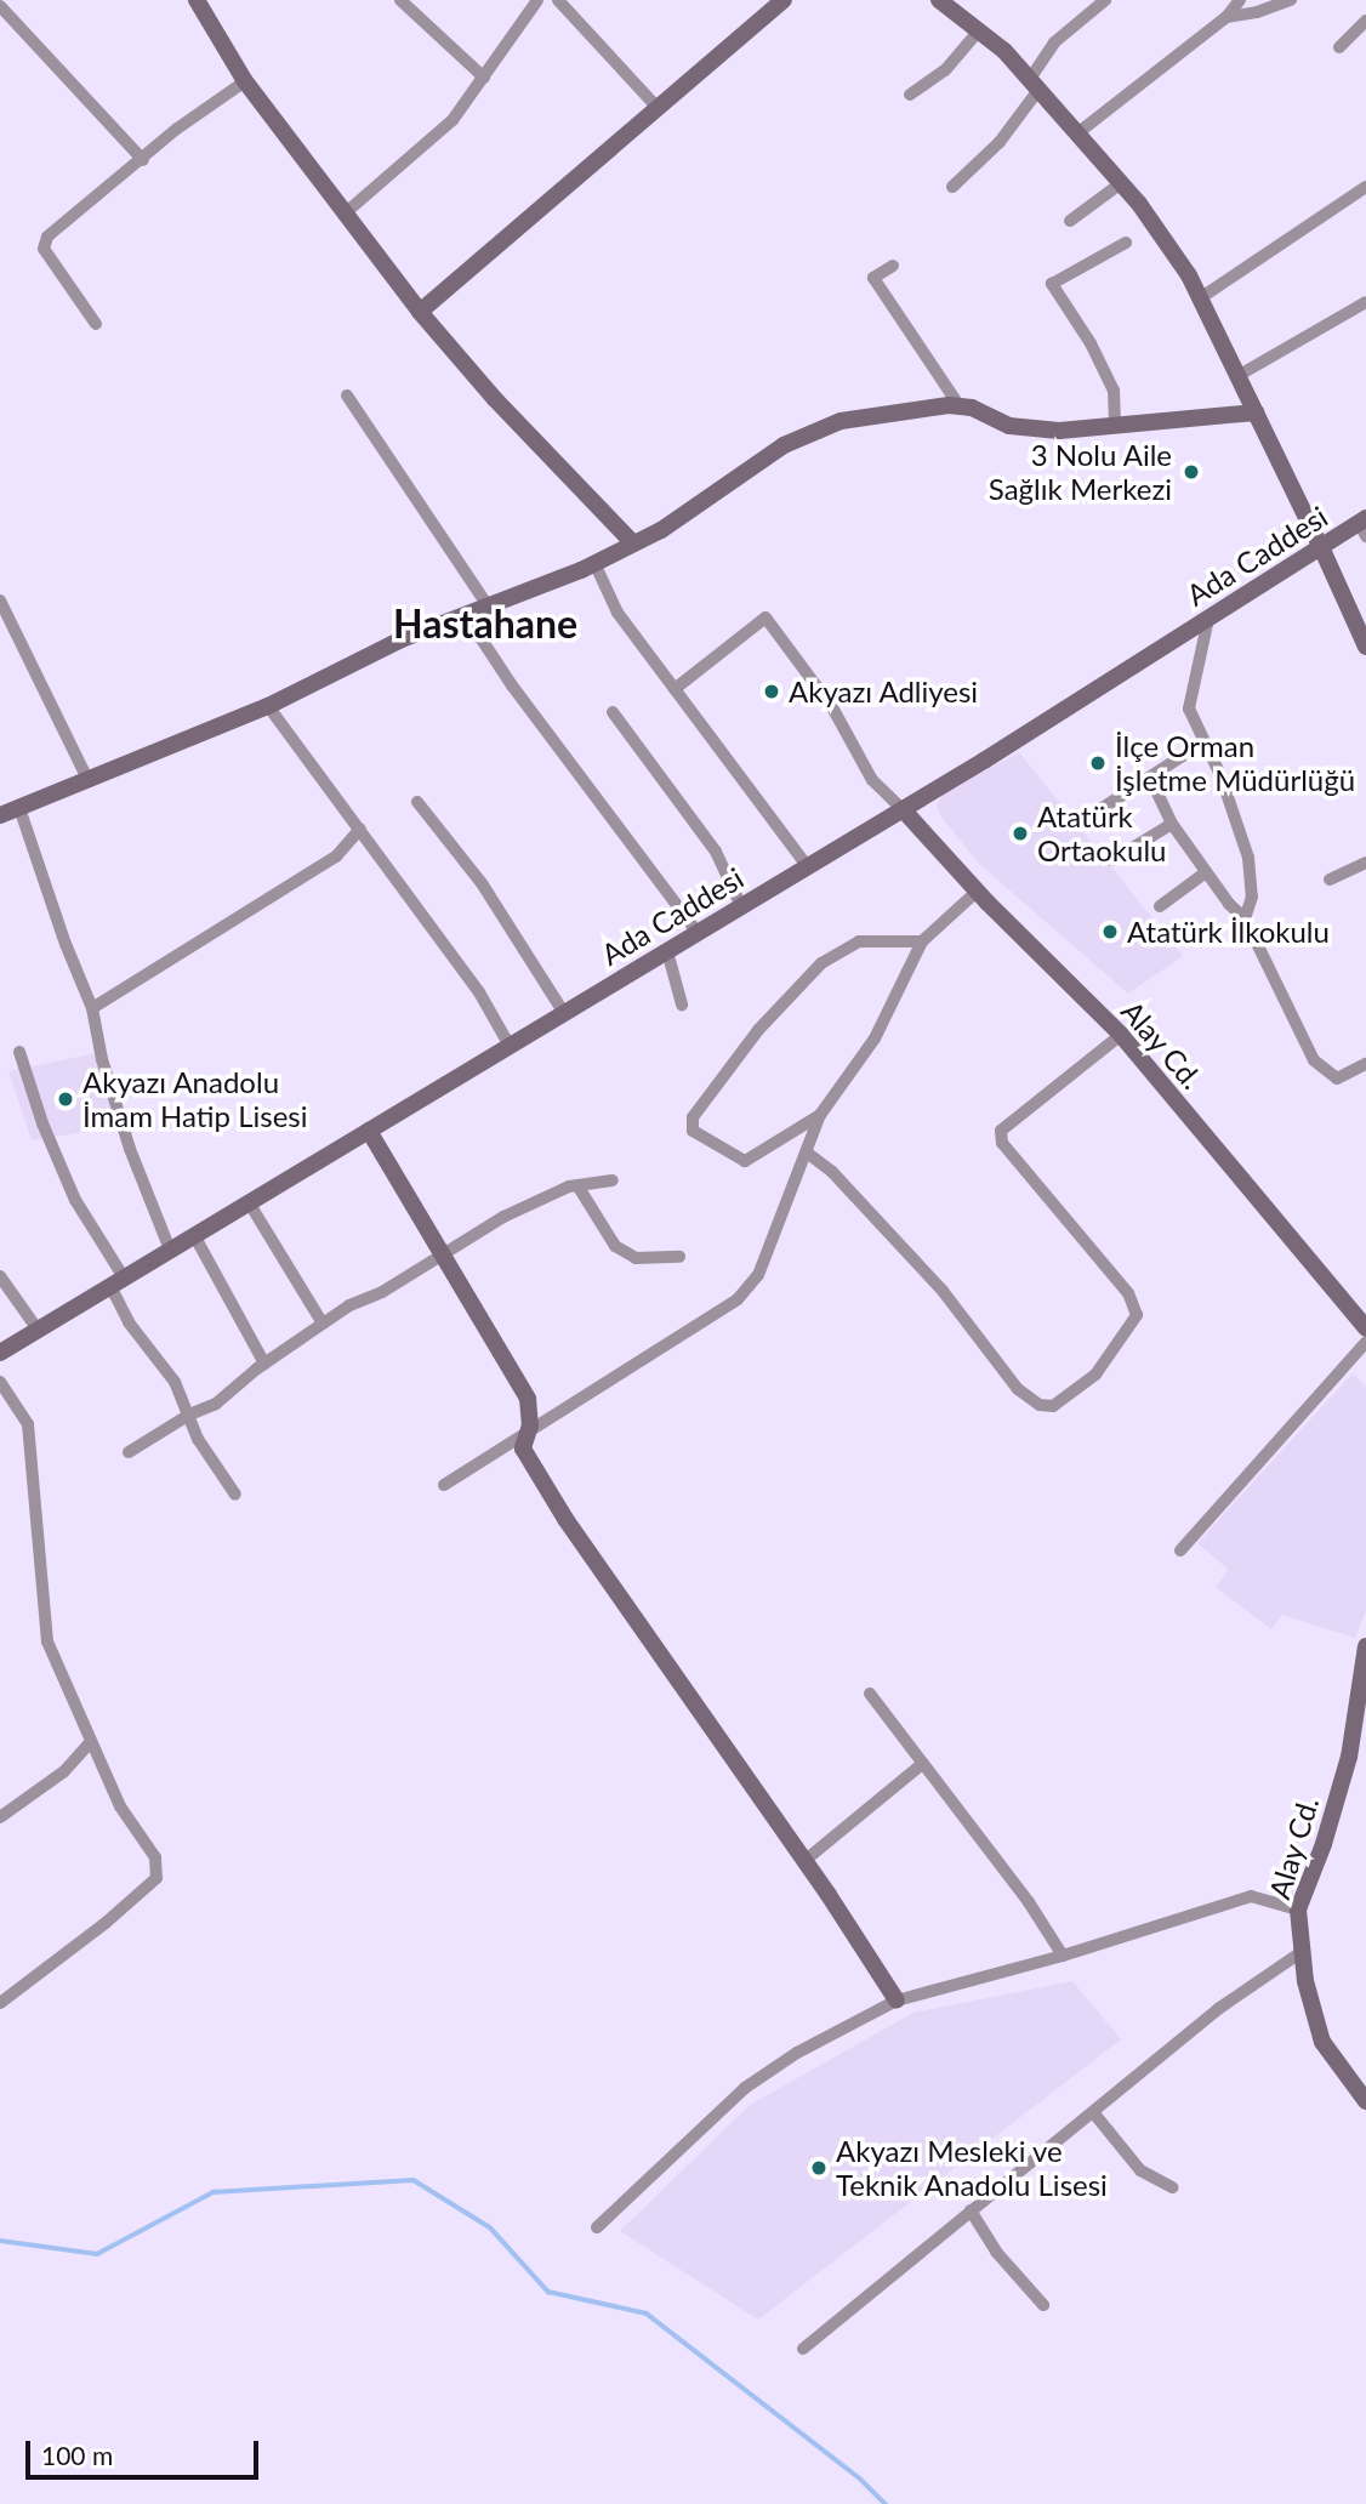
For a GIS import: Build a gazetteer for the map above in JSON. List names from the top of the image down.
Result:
{
  "streets": {
    "street": ["Ada Caddesi", "Alay Cd."]
  },
  "crossings": [
    ["Ada Caddesi", "Alay Cd."]
  ],
  "districts": ["Hastahane"],
  "places": [
    "3 Nolu Aile Sağlık Merkezi",
    "Akyazı Adliyesi",
    "İlçe Orman İşletme Müdürlüğü",
    "Atatürk Ortaokulu",
    "Atatürk İlkokulu",
    "Akyazı Anadolu İmam Hatip Lisesi",
    "Akyazı Mesleki ve Teknik Anadolu Lisesi"
  ],
  "scale_bar": "100 m"
}
